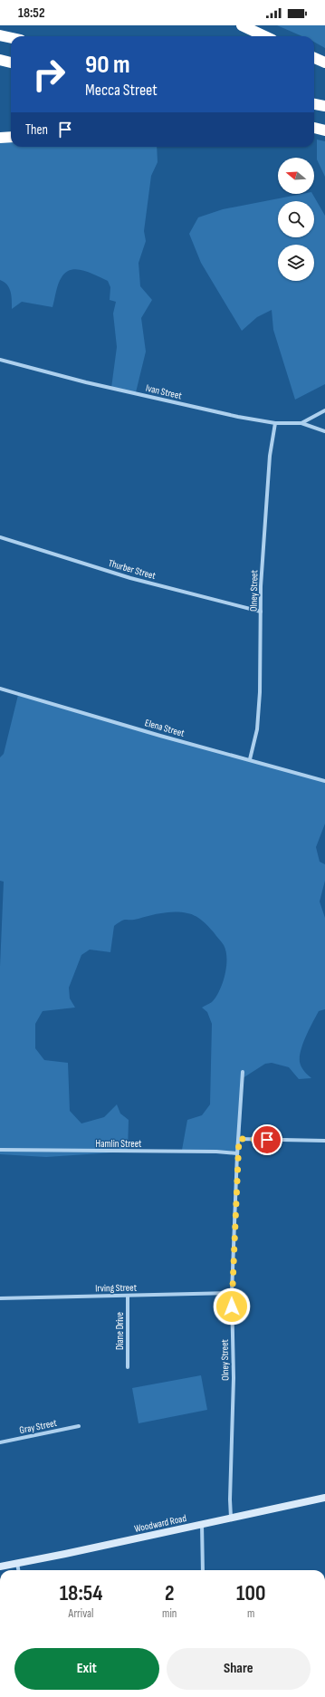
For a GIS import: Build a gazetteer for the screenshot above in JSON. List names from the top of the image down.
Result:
{
  "streets": {
    "street": [
      "Ivan Street",
      "Thurber Street",
      "Olney Street",
      "Elena Street",
      "Hamlin Street",
      "Irving Street",
      "Diane Drive",
      "Gray Street",
      "Woodward Road"
    ]
  },
  "crossings": [
    ["Ivan Street", "Olney Street"],
    ["Thurber Street", "Olney Street"],
    ["Olney Street", "Elena Street"],
    ["Olney Street", "Hamlin Street"],
    ["Olney Street", "Irving Street"],
    ["Olney Street", "Woodward Road"],
    ["Irving Street", "Diane Drive"]
  ],
  "north": "left",
  "page": {
    "status": "18:52",
    "turn": ["90 m", "Mecca Street"],
    "then": "Then",
    "eta": [
      "18:54",
      "Arrival",
      "2",
      "min",
      "100",
      "m"
    ],
    "buttons": ["Exit", "Share"]
  }
}
